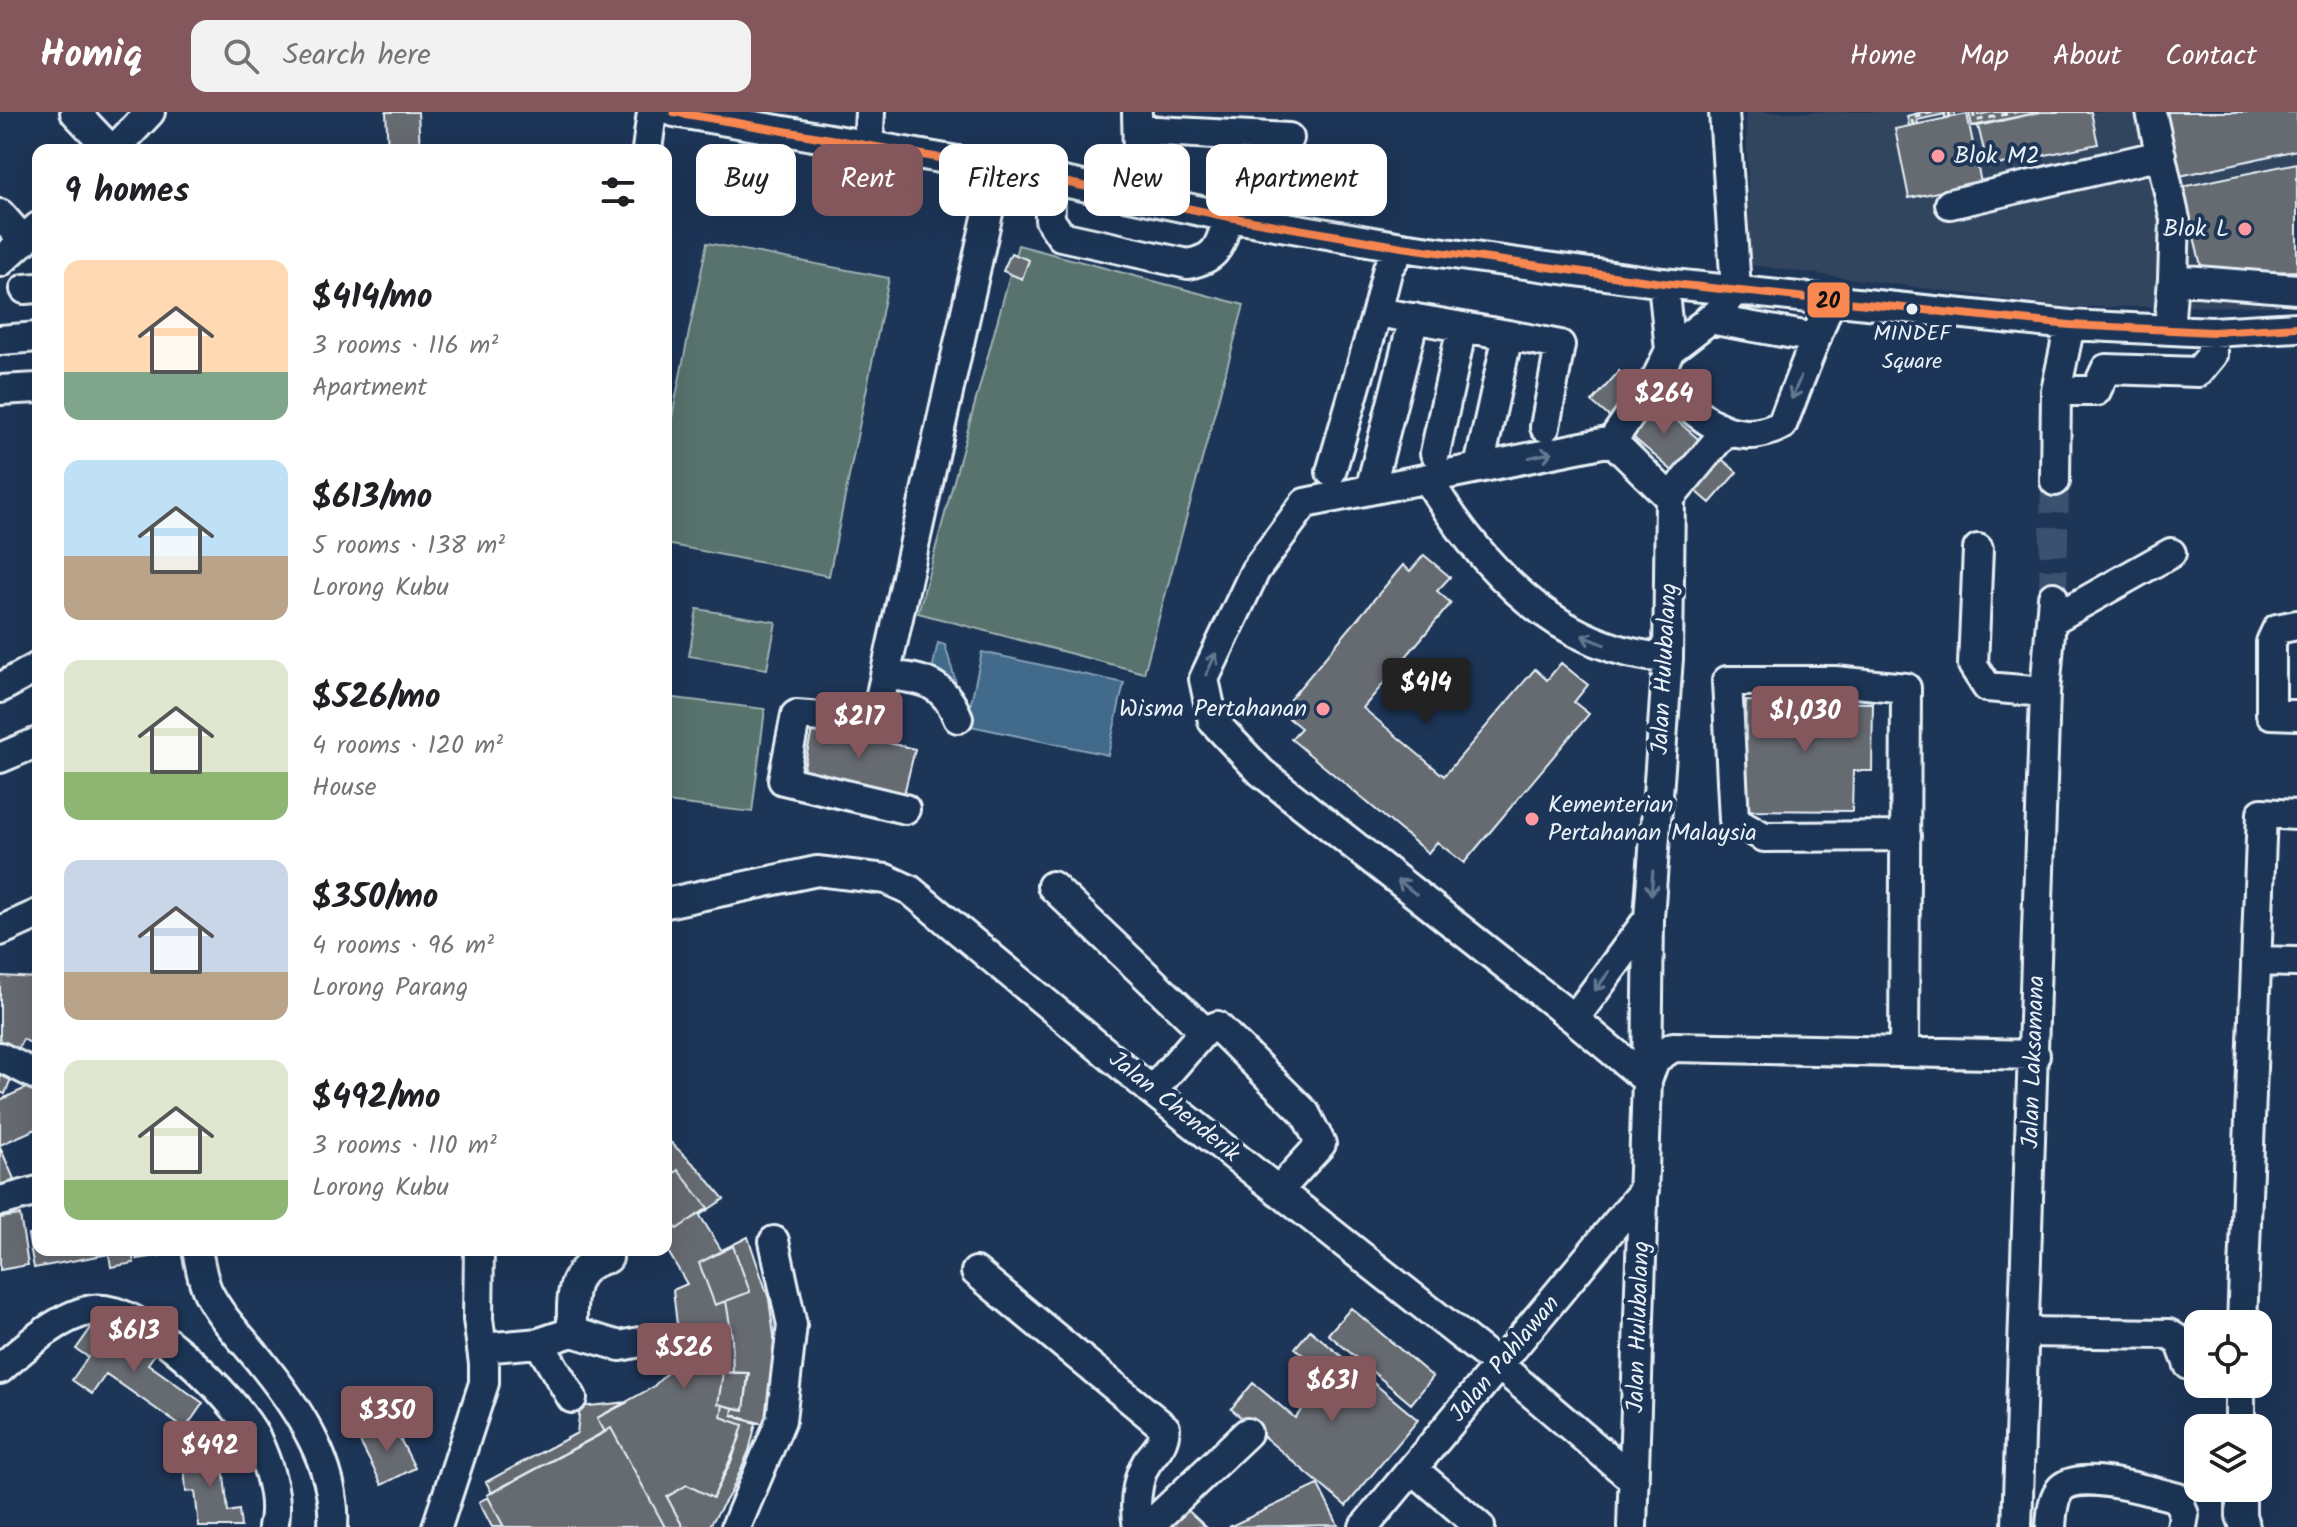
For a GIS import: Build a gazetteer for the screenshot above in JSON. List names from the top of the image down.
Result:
{
  "streets": {
    "street": [
      "Jalan Hulubalang",
      "Jalan Laksamana",
      "Jalan Chenderik",
      "Jalan Pahlawan"
    ]
  },
  "crossings": [
    ["Jalan Hulubalang", "Jalan Chenderik"],
    ["Jalan Hulubalang", "Jalan Pahlawan"],
    ["Jalan Chenderik", "Jalan Pahlawan"]
  ],
  "places": [
    "Blok M2",
    "Blok L",
    "MINDEF Square",
    "Wisma Pertahanan",
    "Kementerian Pertahanan Malaysia"
  ],
  "lines": ["transit line 20"],
  "page": {
    "header": "Homiq",
    "search": "Search here",
    "nav": [
      "Home",
      "Map",
      "About",
      "Contact"
    ],
    "chip": [
      "Buy",
      "Rent",
      "Filters",
      "New",
      "Apartment"
    ],
    "heading": "9 homes",
    "list": [
      {
        "name": "$414/mo",
        "note": "3 rooms · 116 m² · Apartment"
      },
      {
        "name": "$613/mo",
        "note": "5 rooms · 138 m² · Lorong Kubu"
      },
      {
        "name": "$526/mo",
        "note": "4 rooms · 120 m² · House"
      },
      {
        "name": "$350/mo",
        "note": "4 rooms · 96 m² · Lorong Parang"
      },
      {
        "name": "$492/mo",
        "note": "3 rooms · 110 m² · Lorong Kubu"
      }
    ],
    "price": [
      "$264",
      "$414",
      "$1,030",
      "$217",
      "$613",
      "$526",
      "$631",
      "$350",
      "$492"
    ]
  }
}
